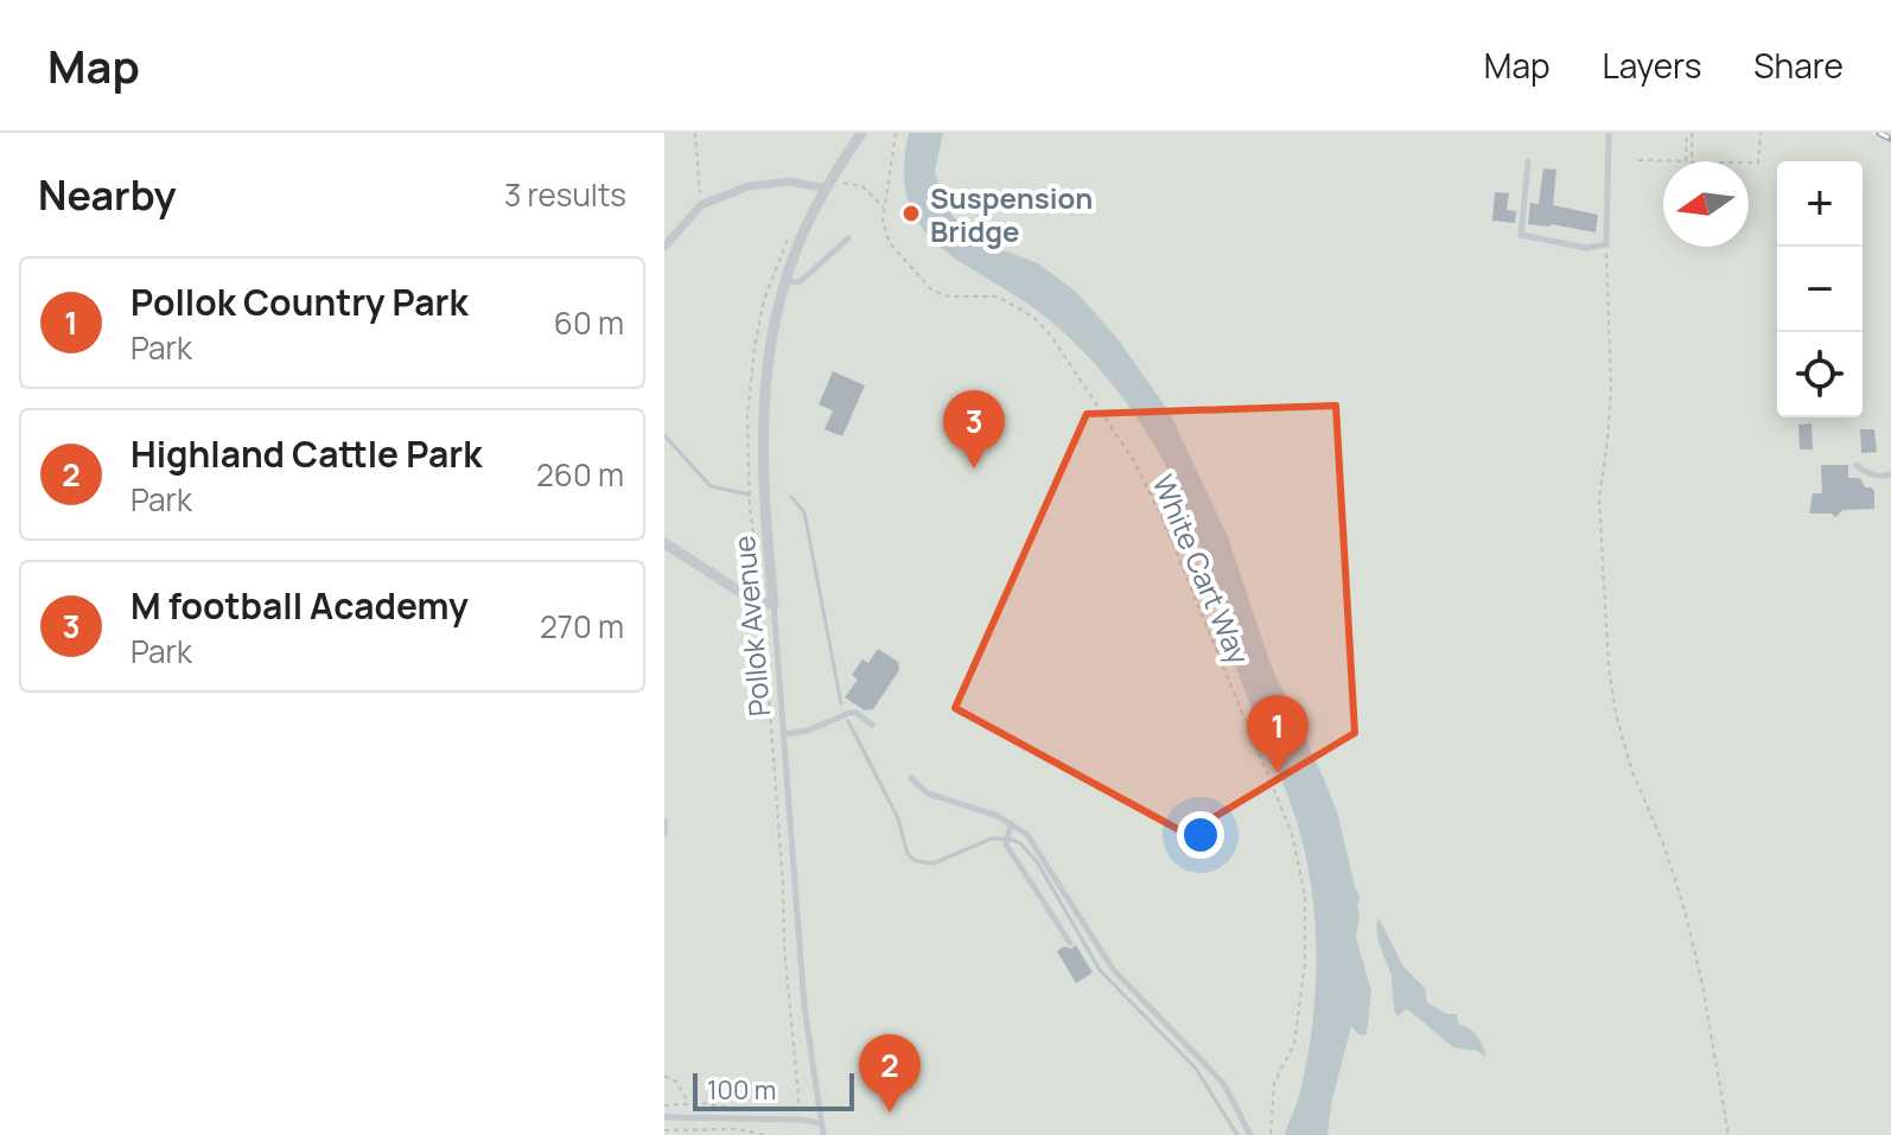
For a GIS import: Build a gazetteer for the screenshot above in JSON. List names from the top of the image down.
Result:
{
  "streets": {
    "street": ["Pollok Avenue"],
    "path": ["White Cart Way"]
  },
  "places": ["Suspension Bridge"],
  "scale_bar": "100 m",
  "north": "left",
  "page": {
    "header": "Map",
    "nav": ["Map", "Layers", "Share"],
    "heading": ["Nearby", "3 results"],
    "map_buttons": ["+", "−"],
    "list": [
      {
        "mark": "1",
        "name": "Pollok Country Park",
        "note": "Park",
        "value": "60 m"
      },
      {
        "mark": "2",
        "name": "Highland Cattle Park",
        "note": "Park",
        "value": "260 m"
      },
      {
        "mark": "3",
        "name": "M football Academy",
        "note": "Park",
        "value": "270 m"
      }
    ],
    "pins": ["3", "1", "2"],
    "scale": "100 m"
  }
}
